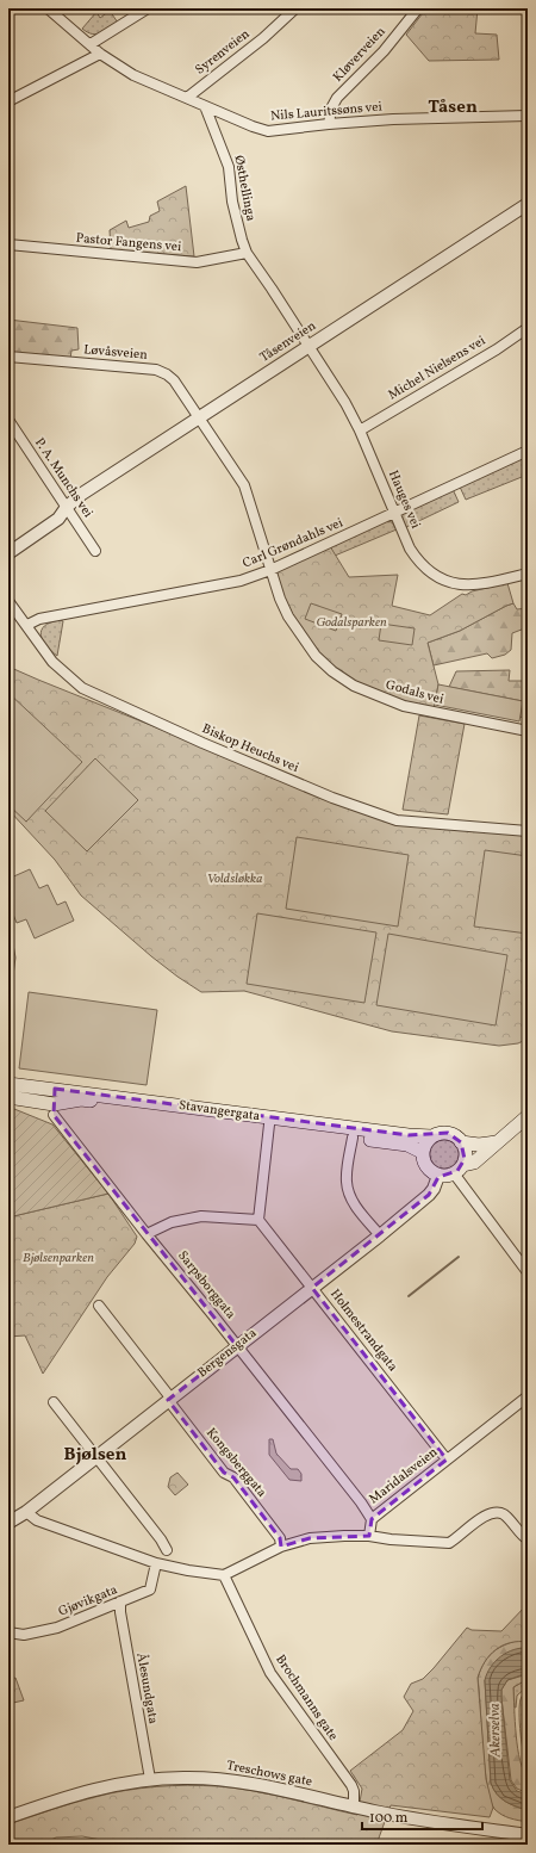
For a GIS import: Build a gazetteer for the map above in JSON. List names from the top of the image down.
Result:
{
  "streets": {
    "main road": ["Stavangergata"],
    "street": [
      "Syrenveien",
      "Kløverveien",
      "Nils Lauritssøns vei",
      "Østhellinga",
      "Pastor Fangens vei",
      "Tåsenveien",
      "Løvåsveien",
      "Michel Nielsens vei",
      "P. A. Munchs vei",
      "Hauges vei",
      "Carl Grøndahls vei",
      "Godals vei",
      "Biskop Heuchs vei",
      "Sarpsborggata",
      "Holmestrandgata",
      "Bergensgata",
      "Kongsberggata",
      "Maridalsveien",
      "Gjøvikgata",
      "Ålesundgata",
      "Brochmanns gate",
      "Treschows gate"
    ]
  },
  "crossings": [
    ["Syrenveien", "Nils Lauritssøns vei"],
    ["Kløverveien", "Nils Lauritssøns vei"],
    ["Nils Lauritssøns vei", "Østhellinga"],
    ["Østhellinga", "Pastor Fangens vei"],
    ["Østhellinga", "Tåsenveien"],
    ["Østhellinga", "Hauges vei"],
    ["Tåsenveien", "Løvåsveien"],
    ["Tåsenveien", "P. A. Munchs vei"],
    ["Tåsenveien", "Hauges vei"],
    ["Tåsenveien", "Godals vei"],
    ["Løvåsveien", "Godals vei"],
    ["Michel Nielsens vei", "Hauges vei"],
    ["Hauges vei", "Carl Grøndahls vei"],
    ["Carl Grøndahls vei", "Godals vei"],
    ["Carl Grøndahls vei", "Biskop Heuchs vei"],
    ["Stavangergata", "Sarpsborggata"],
    ["Stavangergata", "Bergensgata"],
    ["Sarpsborggata", "Bergensgata"],
    ["Sarpsborggata", "Maridalsveien"],
    ["Holmestrandgata", "Bergensgata"],
    ["Holmestrandgata", "Maridalsveien"],
    ["Bergensgata", "Kongsberggata"],
    ["Gjøvikgata", "Ålesundgata"],
    ["Ålesundgata", "Treschows gate"],
    ["Brochmanns gate", "Treschows gate"]
  ],
  "districts": ["Tåsen", "Bjølsen"],
  "water": ["Akerselva"],
  "parks": ["Godalsparken", "Voldsløkka", "Bjølsenparken"],
  "scale_bar": "100 m"
}
